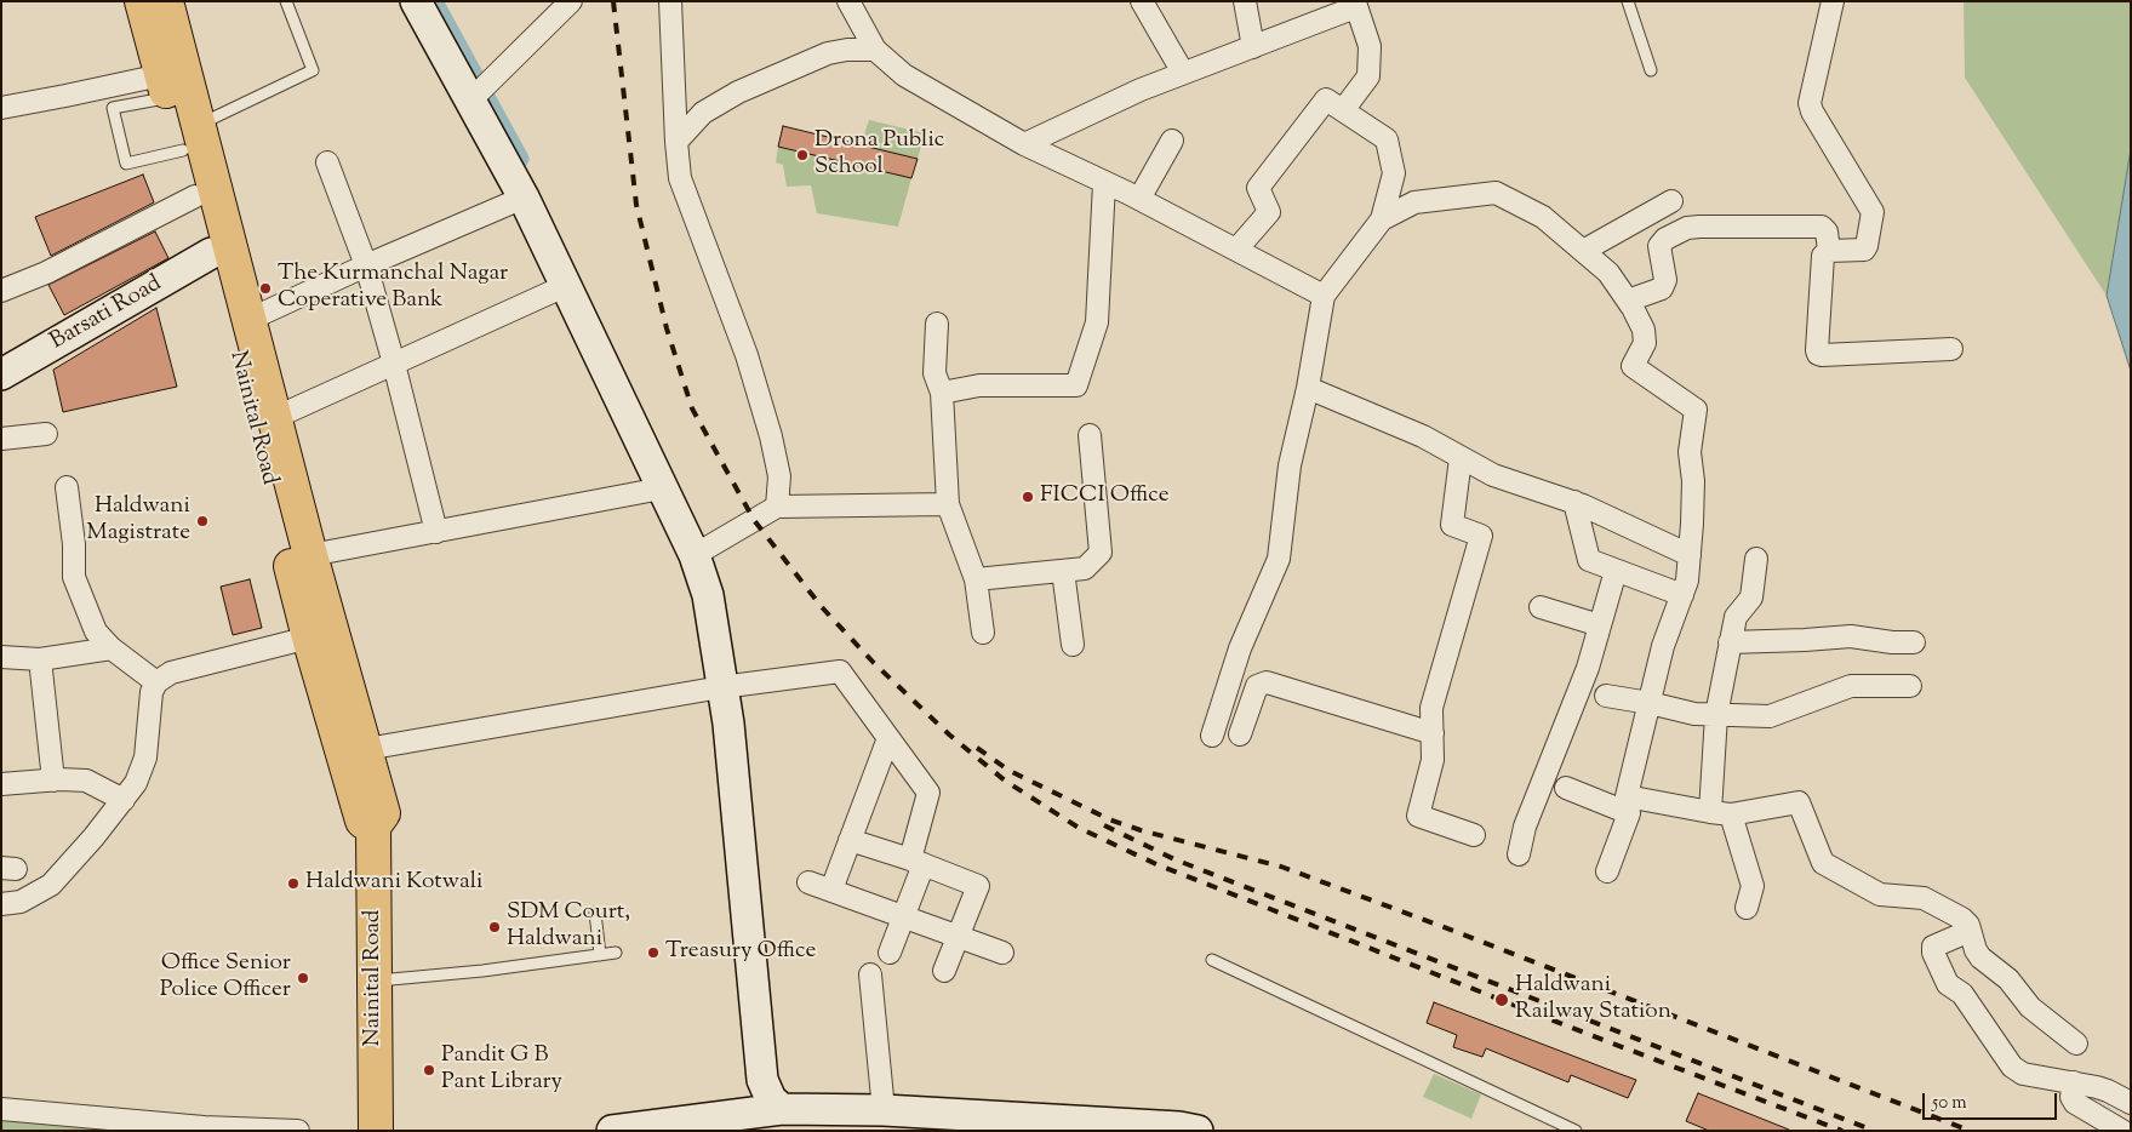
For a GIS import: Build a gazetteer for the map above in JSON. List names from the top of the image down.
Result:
{
  "streets": {
    "highway": ["Nainital Road"],
    "street": ["Barsati Road"]
  },
  "crossings": [
    ["Barsati Road", "Nainital Road"]
  ],
  "places": [
    "Drona Public School",
    "The Kurmanchal Nagar Coperative Bank",
    "FICCI Office",
    "Haldwani Magistrate",
    "Haldwani Kotwali",
    "SDM Court, Haldwani",
    "Treasury Office",
    "Office Senior Police Officer",
    "Haldwani Railway Station",
    "Pandit G B Pant Library"
  ],
  "scale_bar": "50 m"
}
